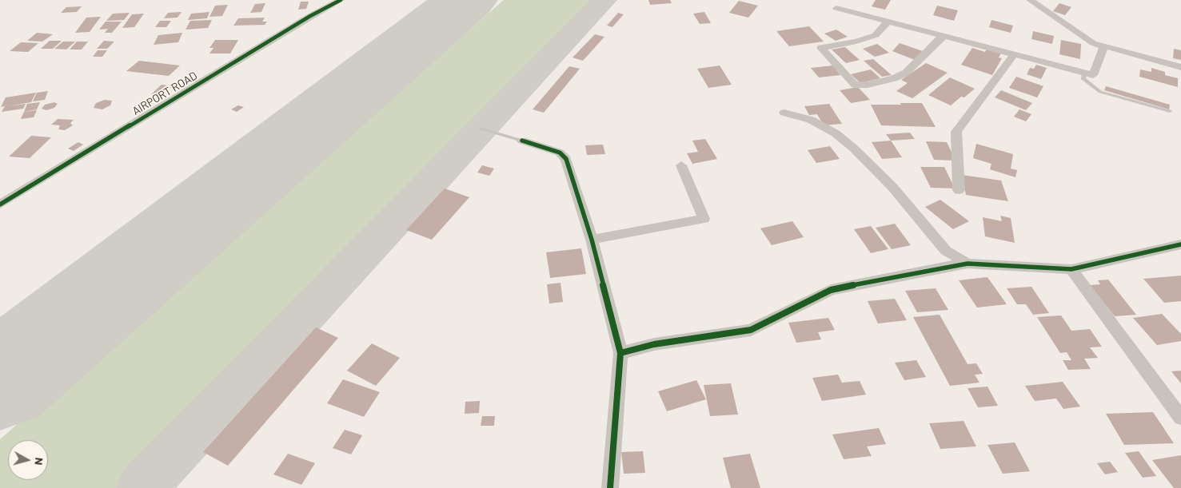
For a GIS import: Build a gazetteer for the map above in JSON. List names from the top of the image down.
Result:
{
  "streets": {
    "street": ["AIRPORT ROAD"]
  },
  "north": "right"
}
